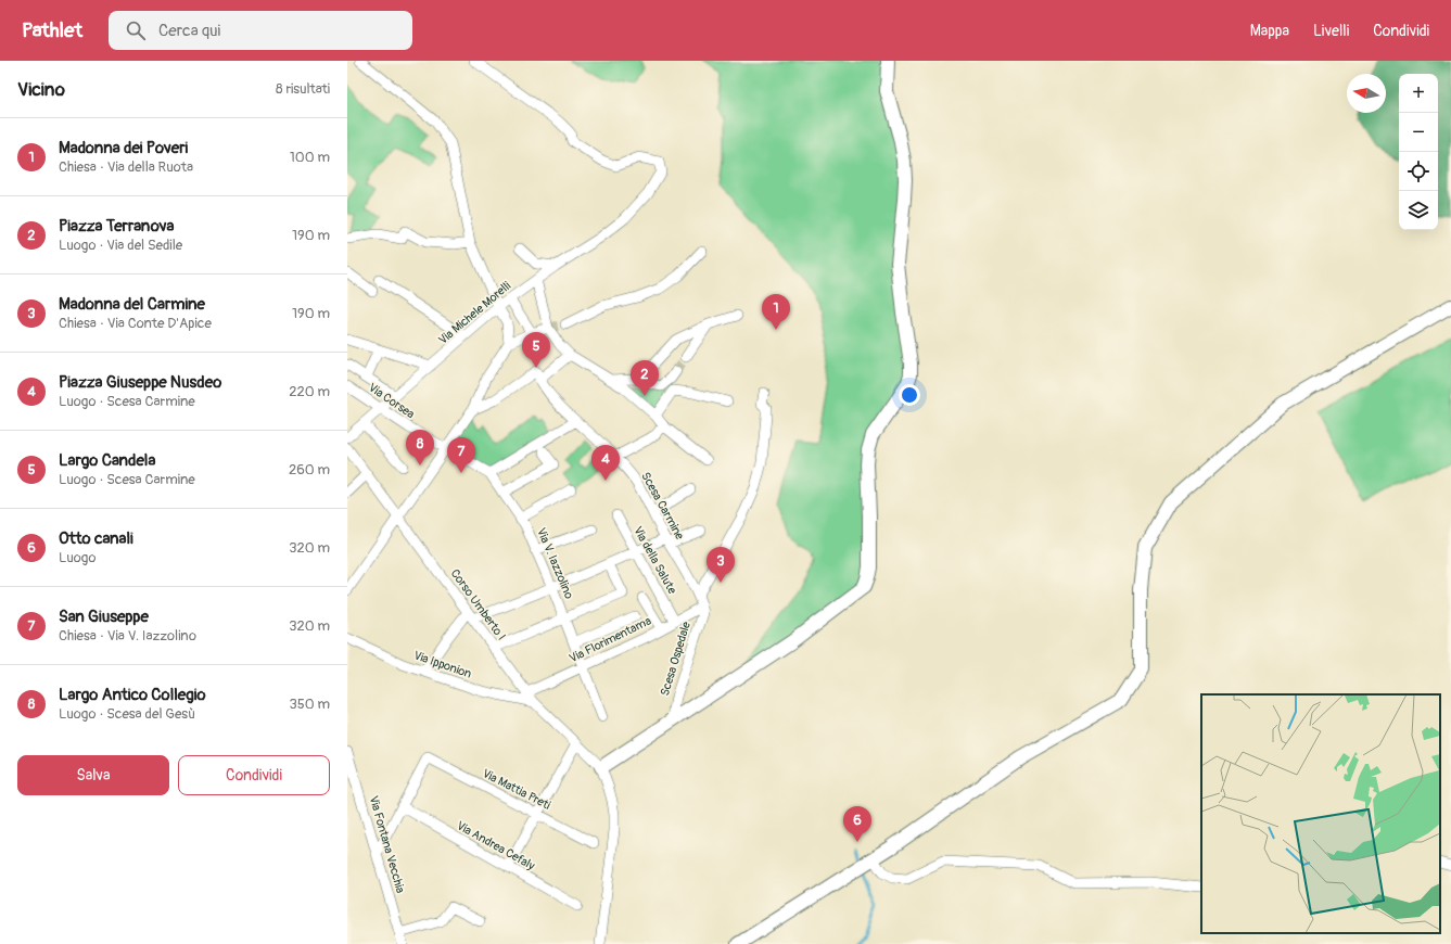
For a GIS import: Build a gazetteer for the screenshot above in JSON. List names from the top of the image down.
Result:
{
  "streets": {
    "street": [
      "Via Michele Morelli",
      "Via Corsea",
      "Scesa Carmine",
      "Via della Salute",
      "Via V. Iazzolino",
      "Corso Umberto I",
      "Via Florimentama",
      "Scesa Ospedale",
      "Via Ipponion",
      "Via Mattia Preti",
      "Via Fontana Vecchia",
      "Via Andrea Cefaly"
    ]
  },
  "crossings": [
    ["Via Michele Morelli", "Via Corsea"],
    ["Via Corsea", "Via V. Iazzolino"],
    ["Scesa Carmine", "Via Florimentama"],
    ["Scesa Carmine", "Scesa Ospedale"],
    ["Via V. Iazzolino", "Via Florimentama"],
    ["Corso Umberto I", "Via Florimentama"],
    ["Corso Umberto I", "Via Ipponion"],
    ["Via Florimentama", "Scesa Ospedale"],
    ["Via Mattia Preti", "Via Andrea Cefaly"]
  ],
  "north": "left",
  "page": {
    "header": "Pathlet",
    "search": "Cerca qui",
    "nav": ["Mappa", "Livelli", "Condividi"],
    "heading": ["Vicino", "8 risultati"],
    "map_buttons": ["+", "−"],
    "list": [
      {
        "mark": "1",
        "name": "Madonna dei Poveri",
        "note": "Chiesa · Via della Ruota",
        "value": "100 m"
      },
      {
        "mark": "2",
        "name": "Piazza Terranova",
        "note": "Luogo · Via del Sedile",
        "value": "190 m"
      },
      {
        "mark": "3",
        "name": "Madonna del Carmine",
        "note": "Chiesa · Via Conte D'Apice",
        "value": "190 m"
      },
      {
        "mark": "4",
        "name": "Piazza Giuseppe Nusdeo",
        "note": "Luogo · Scesa Carmine",
        "value": "220 m"
      },
      {
        "mark": "5",
        "name": "Largo Candela",
        "note": "Luogo · Scesa Carmine",
        "value": "260 m"
      },
      {
        "mark": "6",
        "name": "Otto canali",
        "note": "Luogo",
        "value": "320 m"
      },
      {
        "mark": "7",
        "name": "San Giuseppe",
        "note": "Chiesa · Via V. Iazzolino",
        "value": "320 m"
      },
      {
        "mark": "8",
        "name": "Largo Antico Collegio",
        "note": "Luogo · Scesa del Gesù",
        "value": "350 m"
      }
    ],
    "pins": [
      "1",
      "5",
      "2",
      "8",
      "7",
      "4",
      "3",
      "6"
    ],
    "buttons": ["Salva", "Condividi"]
  }
}
